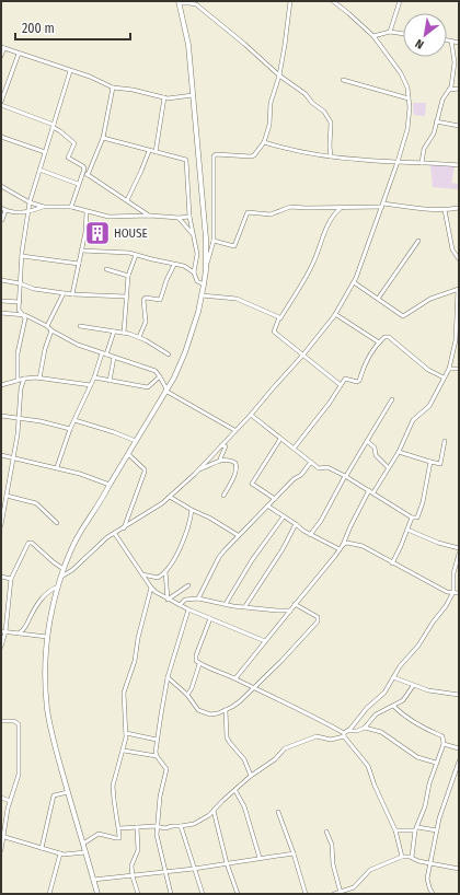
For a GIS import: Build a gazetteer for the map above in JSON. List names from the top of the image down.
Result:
{
  "places": {
    "building": ["HOUSE"]
  },
  "scale_bar": "200 m",
  "north": "bottom left"
}
